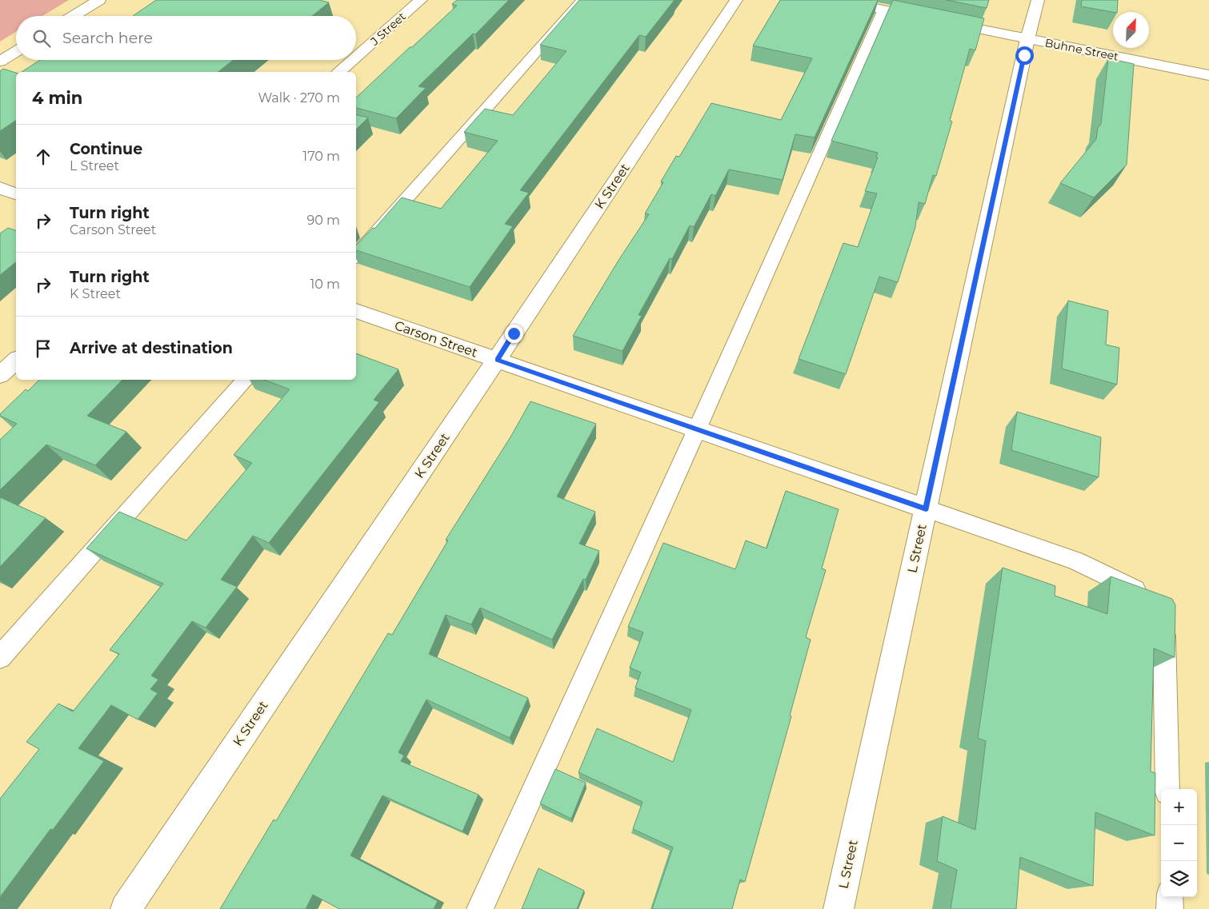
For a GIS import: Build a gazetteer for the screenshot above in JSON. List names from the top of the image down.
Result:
{
  "streets": {
    "street": [
      "J Street",
      "Buhne Street",
      "K Street",
      "Carson Street",
      "L Street"
    ]
  },
  "crossings": [
    ["Buhne Street", "L Street"],
    ["K Street", "Carson Street"],
    ["Carson Street", "L Street"]
  ],
  "north": "top right",
  "page": {
    "search": "Search here",
    "heading": ["4 min", "Walk · 270 m"],
    "list": [
      ["Continue", "L Street", "170 m"],
      ["Turn right", "Carson Street", "90 m"],
      ["Turn right", "K Street", "10 m"],
      "Arrive at destination"
    ],
    "map_buttons": ["+", "−"]
  }
}
